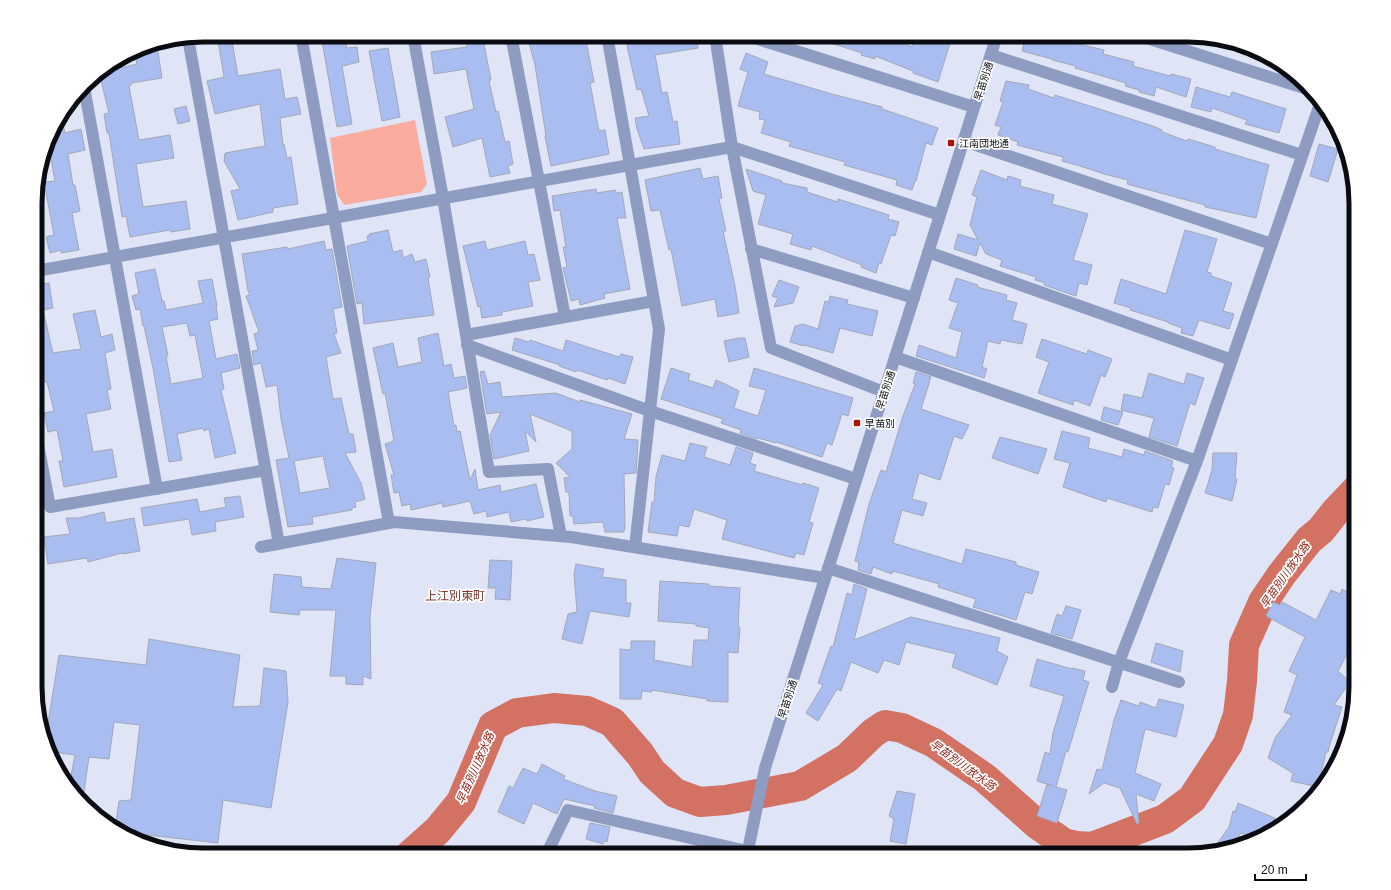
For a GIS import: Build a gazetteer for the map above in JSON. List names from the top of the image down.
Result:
{
  "streets": {
    "street": ["早苗別通"]
  },
  "districts": ["上江別東町"],
  "water": ["早苗別川放水路"],
  "places": {
    "transit": ["江南団地通", "早苗別"]
  },
  "scale_bar": "20 m"
}
